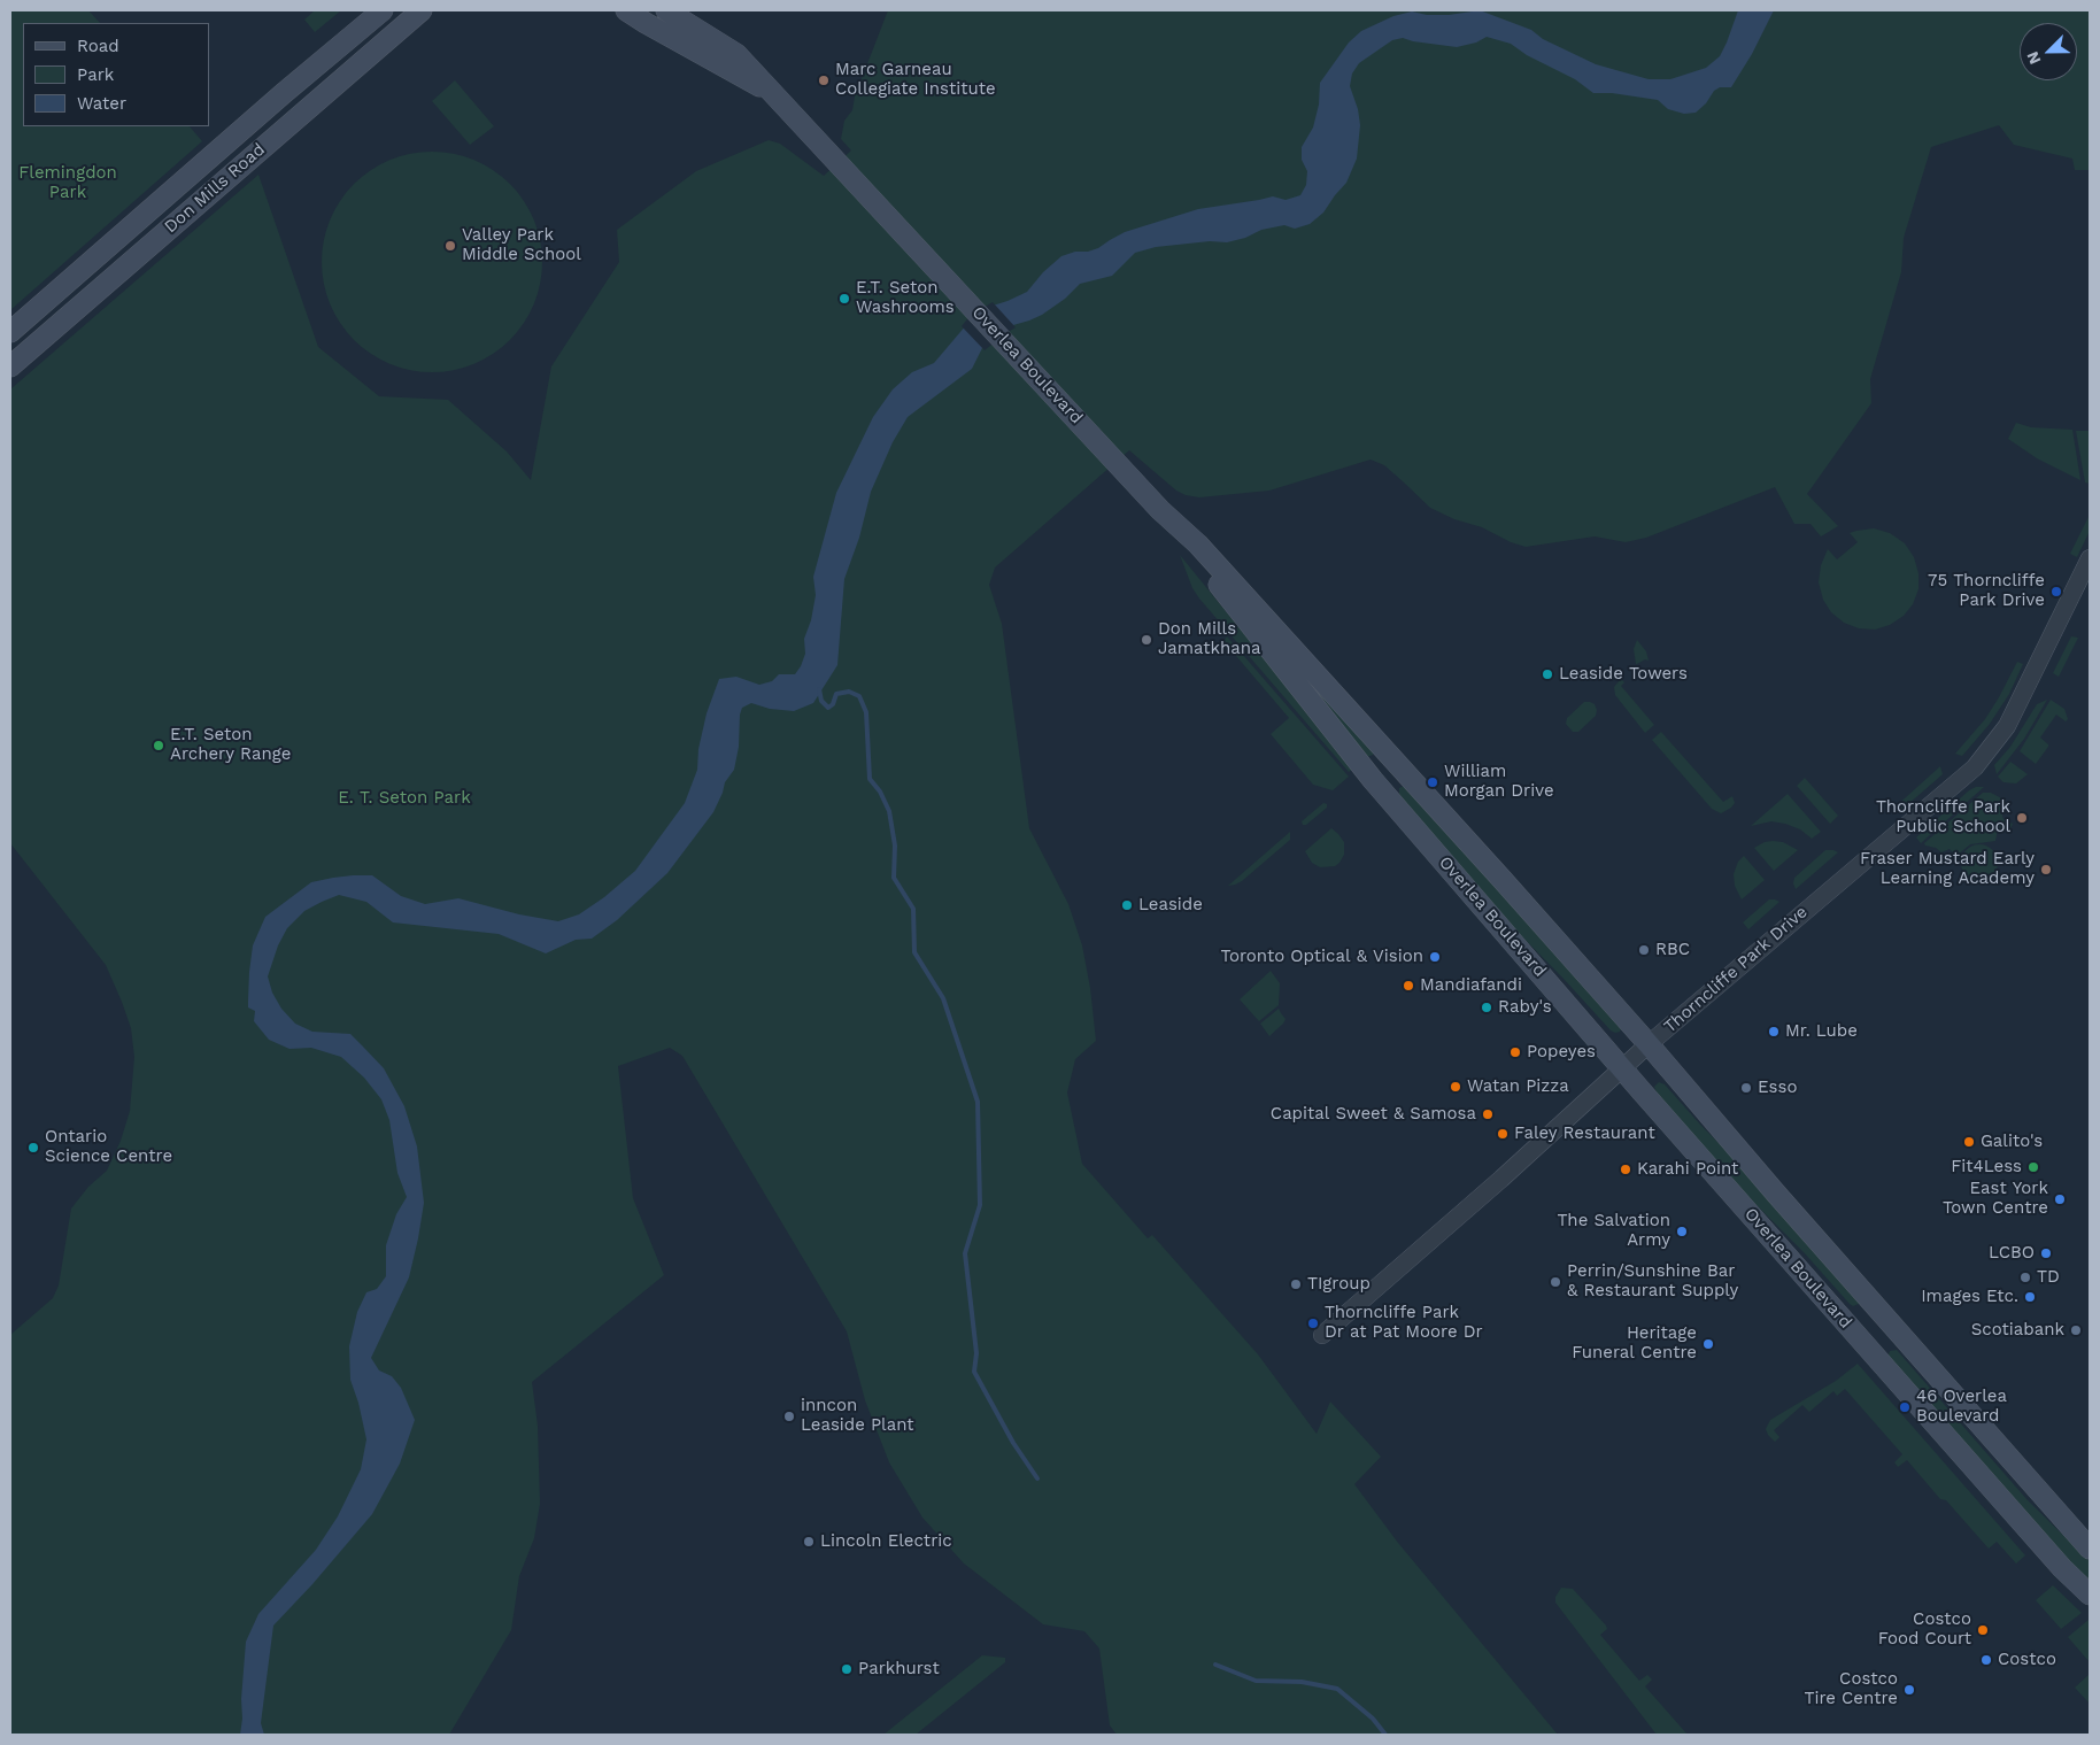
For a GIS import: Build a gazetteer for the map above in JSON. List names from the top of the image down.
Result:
{
  "streets": {
    "main road": ["Don Mills Road", "Overlea Boulevard"],
    "street": ["Thorncliffe Park Drive"]
  },
  "crossings": [
    ["Overlea Boulevard", "Thorncliffe Park Drive"]
  ],
  "parks": ["Flemingdon Park", "E. T. Seton Park"],
  "places": [
    "Marc Garneau Collegiate Institute",
    "Valley Park Middle School",
    "E.T. Seton Washrooms",
    "75 Thorncliffe Park Drive",
    "Don Mills Jamatkhana",
    "Leaside Towers",
    "E.T. Seton Archery Range",
    "William Morgan Drive",
    "Thorncliffe Park Public School",
    "Fraser Mustard Early Learning Academy",
    "Leaside",
    "RBC",
    "Toronto Optical & Vision",
    "Mandiafandi",
    "Raby's",
    "Mr. Lube",
    "Popeyes",
    "Watan Pizza",
    "Esso",
    "Capital Sweet & Samosa",
    "Faley Restaurant",
    "Galito's",
    "Ontario Science Centre",
    "Fit4Less",
    "Karahi Point",
    "East York Town Centre",
    "The Salvation Army",
    "LCBO",
    "TD",
    "Perrin/Sunshine Bar & Restaurant Supply",
    "TIgroup",
    "Images Etc.",
    "Thorncliffe Park Dr at Pat Moore Dr",
    "Scotiabank",
    "Heritage Funeral Centre",
    "46 Overlea Boulevard",
    "inncon Leaside Plant",
    "Lincoln Electric",
    "Costco Food Court",
    "Costco",
    "Parkhurst",
    "Costco Tire Centre"
  ],
  "legend": ["Road", "Park", "Water"],
  "north": "bottom left"
}
